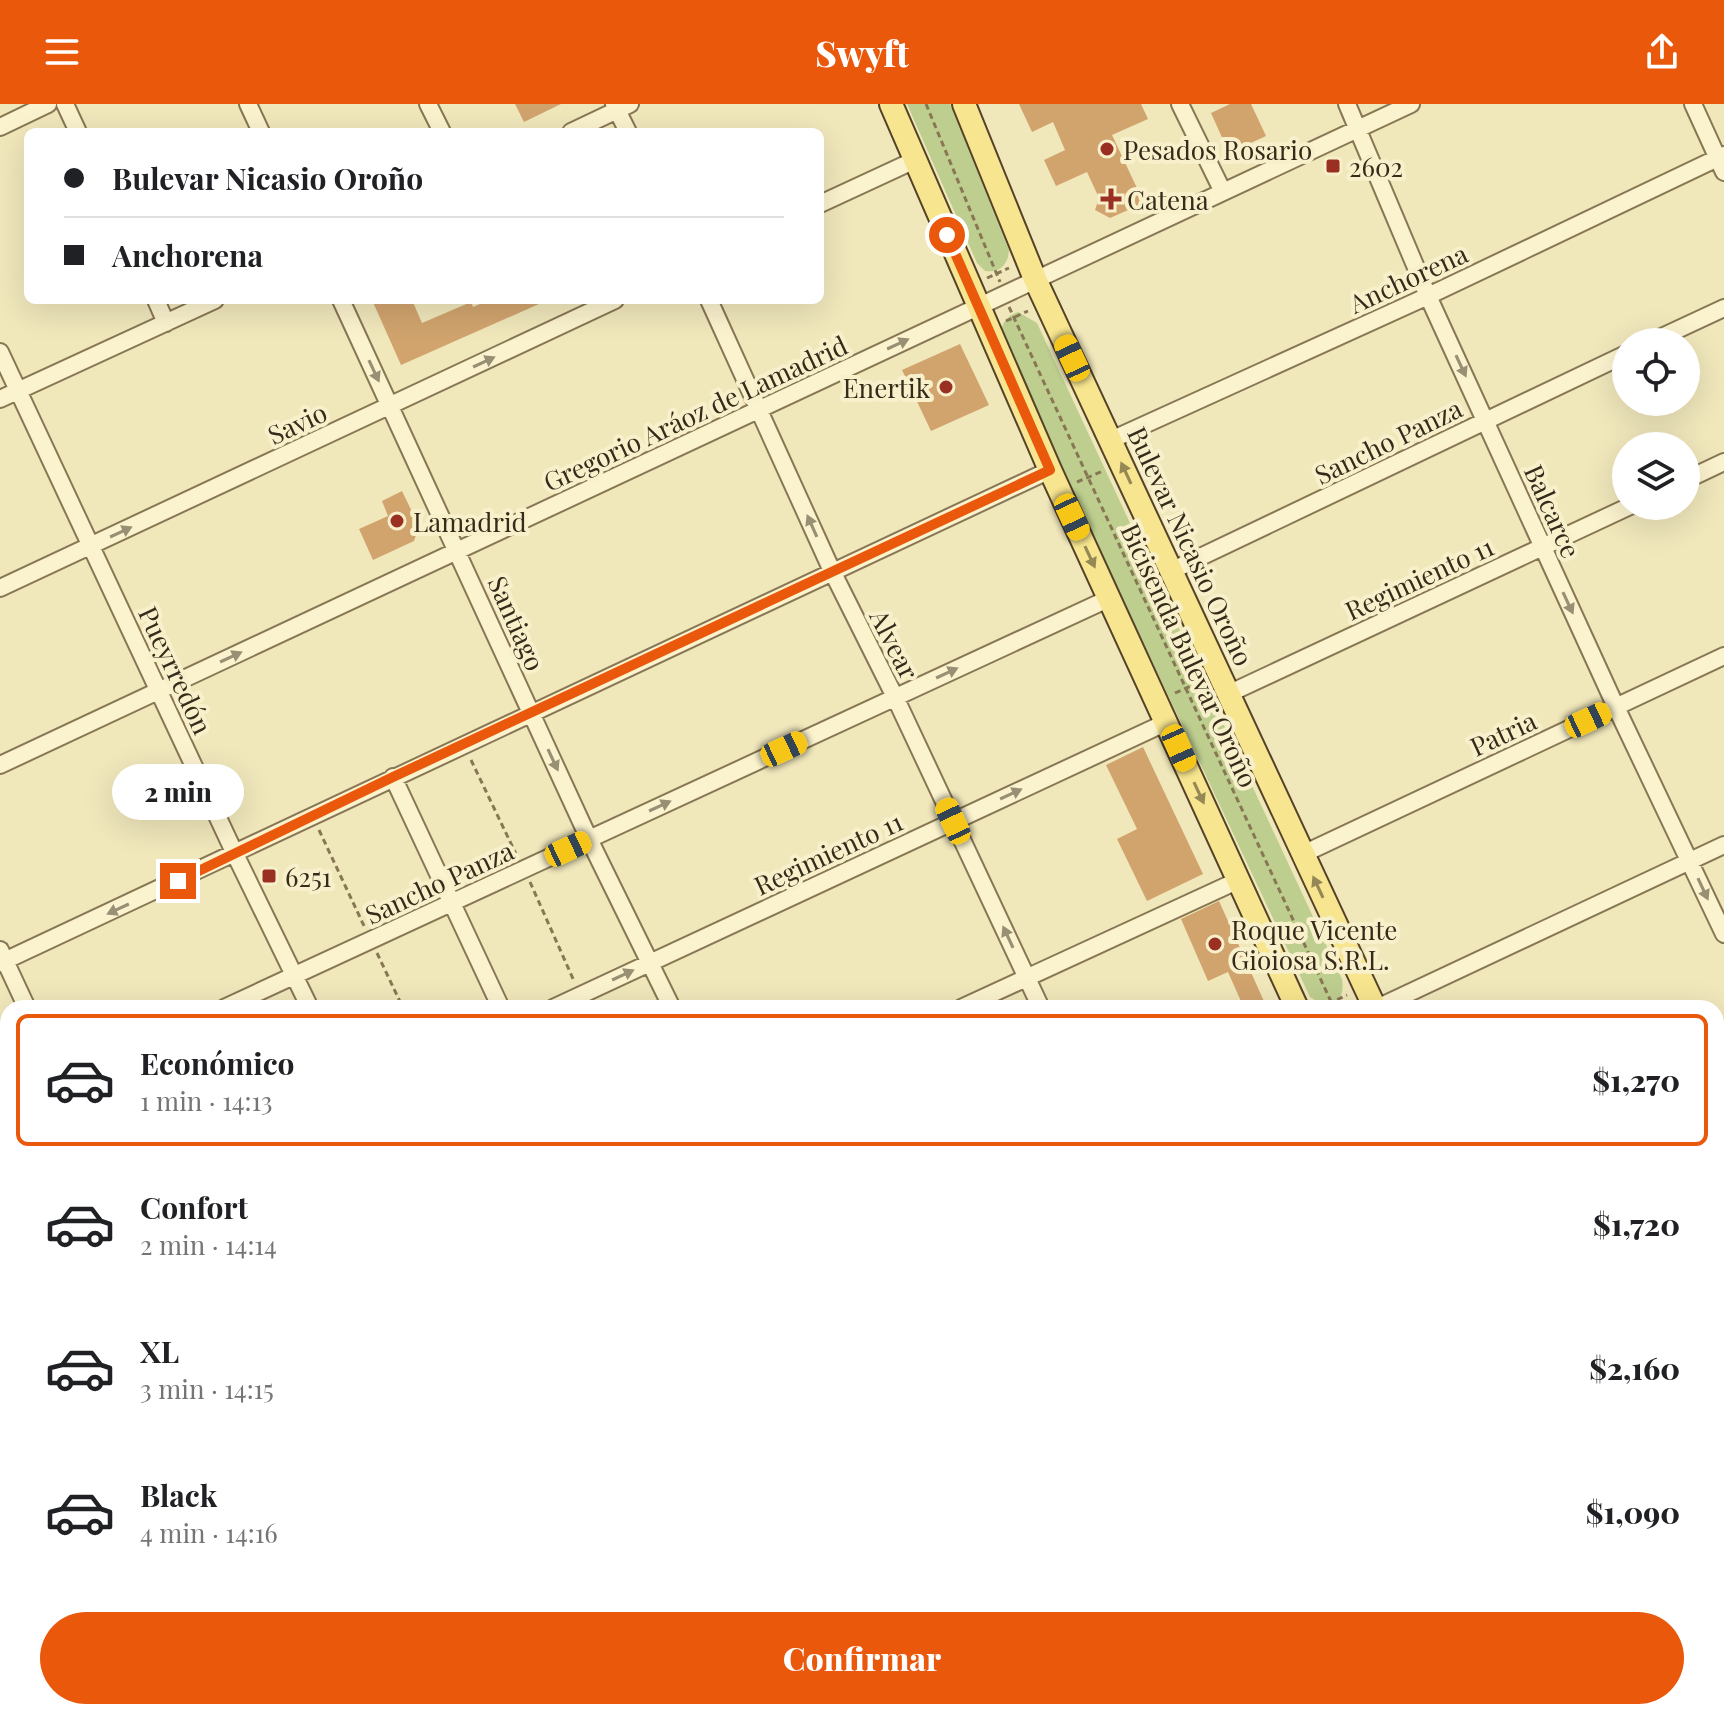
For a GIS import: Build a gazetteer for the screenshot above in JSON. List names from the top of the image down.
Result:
{
  "streets": {
    "main road": ["Bulevar Nicasio Oroño"],
    "street": [
      "Anchorena",
      "Gregorio Aráoz de Lamadrid",
      "Savio",
      "Sancho Panza",
      "Balcarce",
      "Regimiento 11",
      "Santiago",
      "Alvear",
      "Pueyrredón",
      "Patria"
    ],
    "path": ["Bicisenda Bulevar Oroño"]
  },
  "crossings": [
    ["Anchorena", "Balcarce"],
    ["Anchorena", "Bulevar Nicasio Oroño"],
    ["Gregorio Aráoz de Lamadrid", "Balcarce"],
    ["Gregorio Aráoz de Lamadrid", "Bulevar Nicasio Oroño"],
    ["Gregorio Aráoz de Lamadrid", "Santiago"],
    ["Gregorio Aráoz de Lamadrid", "Alvear"],
    ["Gregorio Aráoz de Lamadrid", "Pueyrredón"],
    ["Savio", "Santiago"],
    ["Savio", "Pueyrredón"],
    ["Sancho Panza", "Balcarce"],
    ["Sancho Panza", "Bulevar Nicasio Oroño"],
    ["Sancho Panza", "Santiago"],
    ["Sancho Panza", "Alvear"],
    ["Sancho Panza", "Pueyrredón"],
    ["Balcarce", "Regimiento 11"],
    ["Balcarce", "Patria"],
    ["Bulevar Nicasio Oroño", "Regimiento 11"],
    ["Bulevar Nicasio Oroño", "Patria"],
    ["Regimiento 11", "Santiago"],
    ["Regimiento 11", "Alvear"]
  ],
  "one_way": [
    "Gregorio Aráoz de Lamadrid",
    "Savio",
    "Balcarce",
    "Alvear"
  ],
  "places": {
    "other": [
      "Pesados Rosario",
      "Enertik",
      "Lamadrid",
      "Roque Vicente Gioiosa S.R.L."
    ],
    "transit": ["2602", "6251"],
    "health": ["Catena"]
  },
  "page": {
    "header": "Swyft",
    "banner": ["Bulevar Nicasio Oroño", "Anchorena"],
    "bubble": "2 min",
    "list": [
      {
        "name": "Económico",
        "note": "1 min · 14:13",
        "value": "$1,270"
      },
      {
        "name": "Confort",
        "note": "2 min · 14:14",
        "value": "$1,720"
      },
      {
        "name": "XL",
        "note": "3 min · 14:15",
        "value": "$2,160"
      },
      {
        "name": "Black",
        "note": "4 min · 14:16",
        "value": "$1,090"
      }
    ],
    "buttons": "Confirmar"
  }
}
